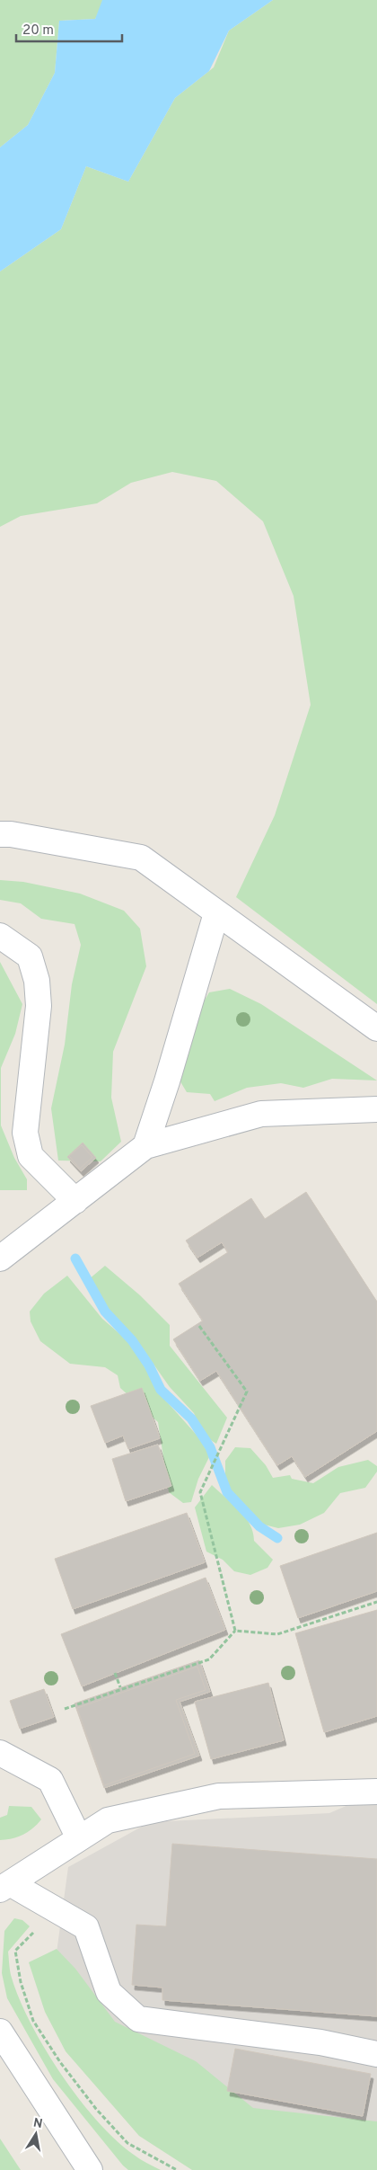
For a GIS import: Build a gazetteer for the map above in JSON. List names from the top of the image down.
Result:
{
  "scale_bar": "20 m",
  "north": "top"
}
